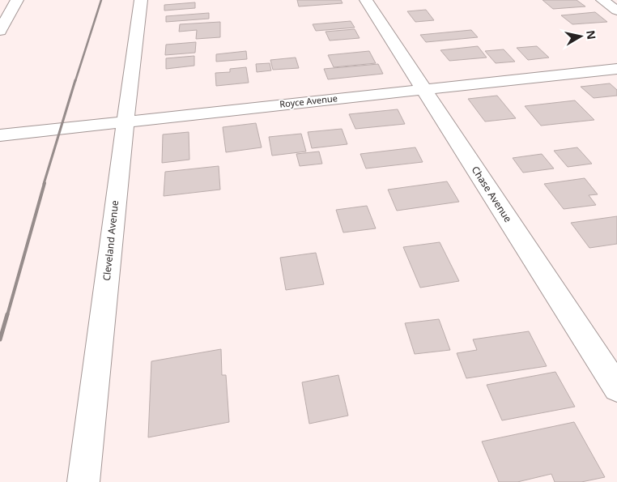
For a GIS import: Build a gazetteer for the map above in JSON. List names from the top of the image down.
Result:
{
  "streets": {
    "street": ["Royce Avenue", "Chase Avenue", "Cleveland Avenue"]
  },
  "crossings": [
    ["Royce Avenue", "Chase Avenue"],
    ["Royce Avenue", "Cleveland Avenue"]
  ],
  "north": "right"
}
